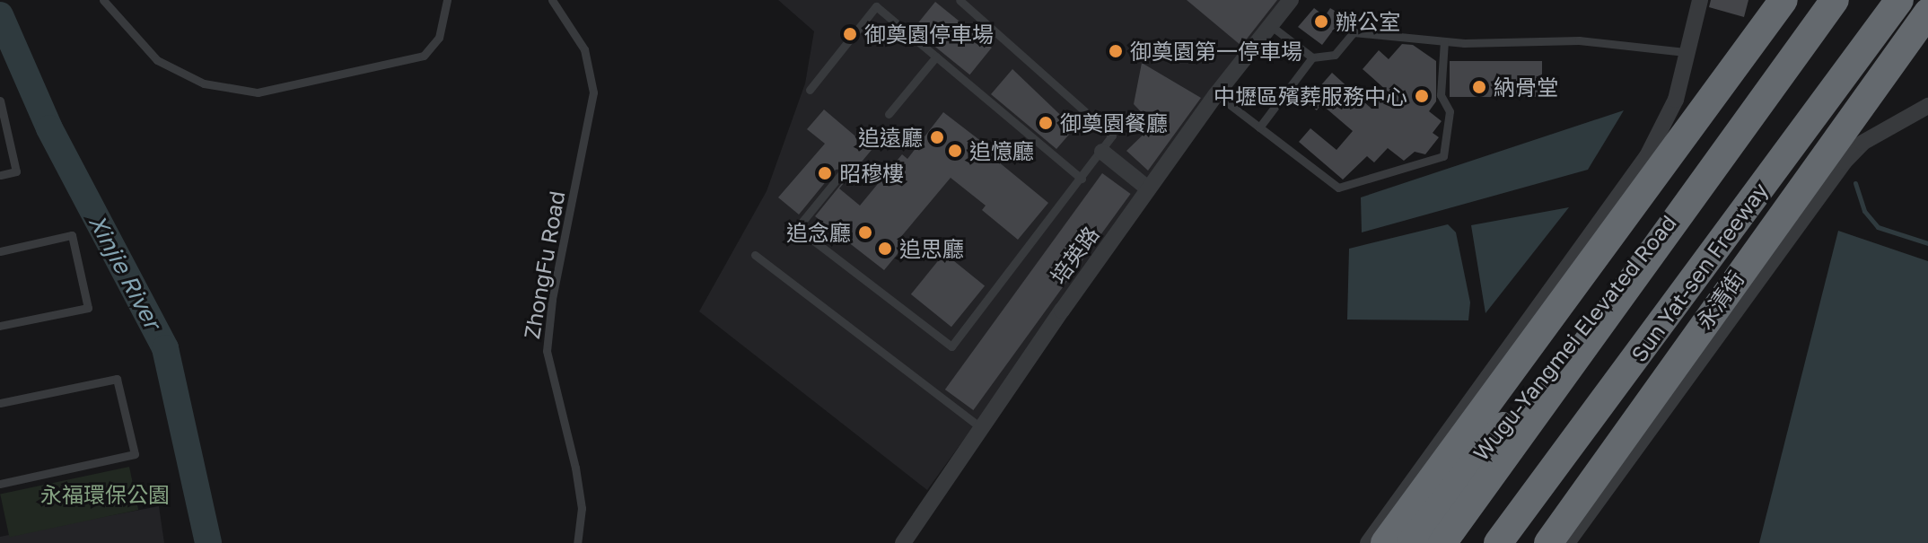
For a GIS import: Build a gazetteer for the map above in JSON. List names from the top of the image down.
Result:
{
  "streets": {
    "highway": ["Sun Yat-sen Freeway", "Wugu-Yangmei Elevated Road"],
    "street": ["培英路", "永清街"],
    "lane": ["ZhongFu Road"]
  },
  "water": ["Xinjie River"],
  "parks": ["永福環保公園"],
  "places": [
    "辦公室",
    "御奠園停車場",
    "御奠園第一停車場",
    "納骨堂",
    "中壢區殯葬服務中心",
    "御奠園餐廳",
    "追遠廳",
    "追憶廳",
    "昭穆樓",
    "追念廳",
    "追思廳"
  ]
}
